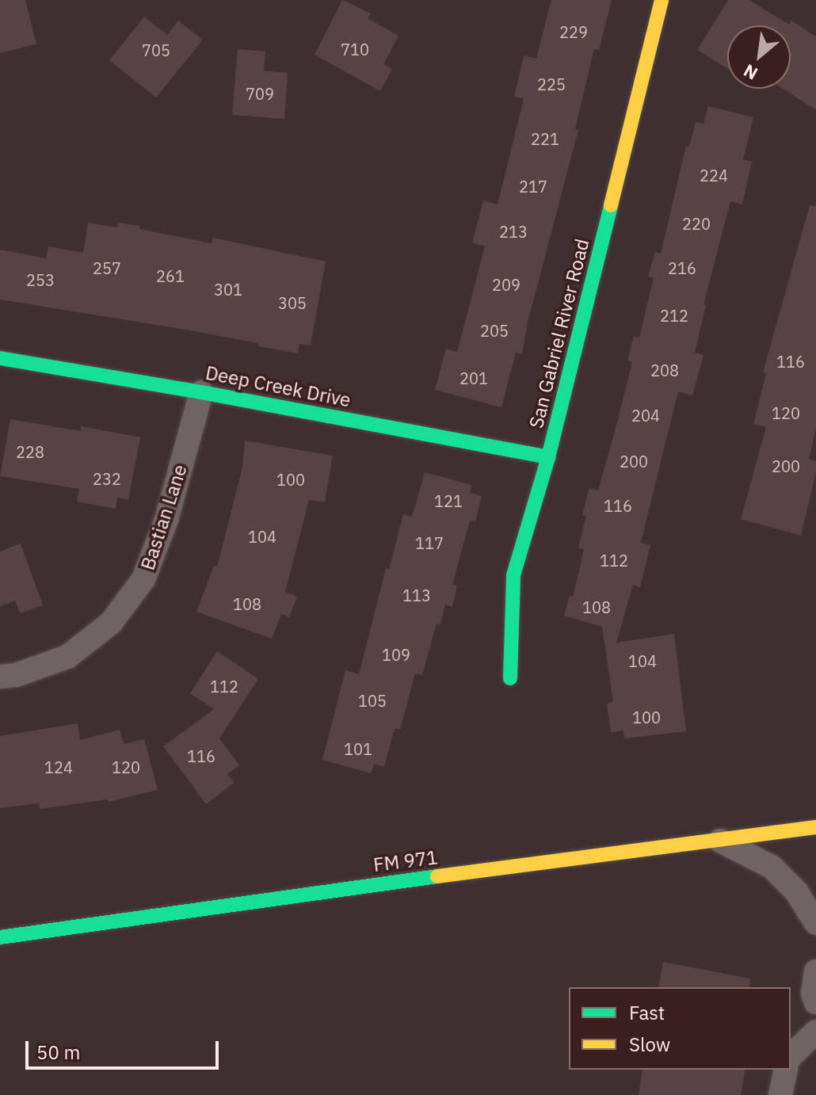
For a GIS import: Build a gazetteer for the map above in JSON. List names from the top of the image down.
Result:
{
  "streets": {
    "street": [
      "San Gabriel River Road",
      "Deep Creek Drive",
      "Bastian Lane",
      "FM 971"
    ]
  },
  "crossings": [
    ["San Gabriel River Road", "Deep Creek Drive"],
    ["Deep Creek Drive", "Bastian Lane"]
  ],
  "house_numbers": [
    "229",
    "710",
    "705",
    "225",
    "709",
    "221",
    "224",
    "217",
    "220",
    "213",
    "257",
    "216",
    "261",
    "253",
    "209",
    "301",
    "305",
    "212",
    "205",
    "116",
    "208",
    "201",
    "120",
    "204",
    "228",
    "200",
    "200",
    "232",
    "100",
    "121",
    "116",
    "104",
    "117",
    "112",
    "113",
    "108",
    "108",
    "109",
    "104",
    "112",
    "105",
    "100",
    "101",
    "116",
    "124",
    "120"
  ],
  "legend": ["Fast", "Slow"],
  "scale_bar": "50 m",
  "north": "bottom left"
}
